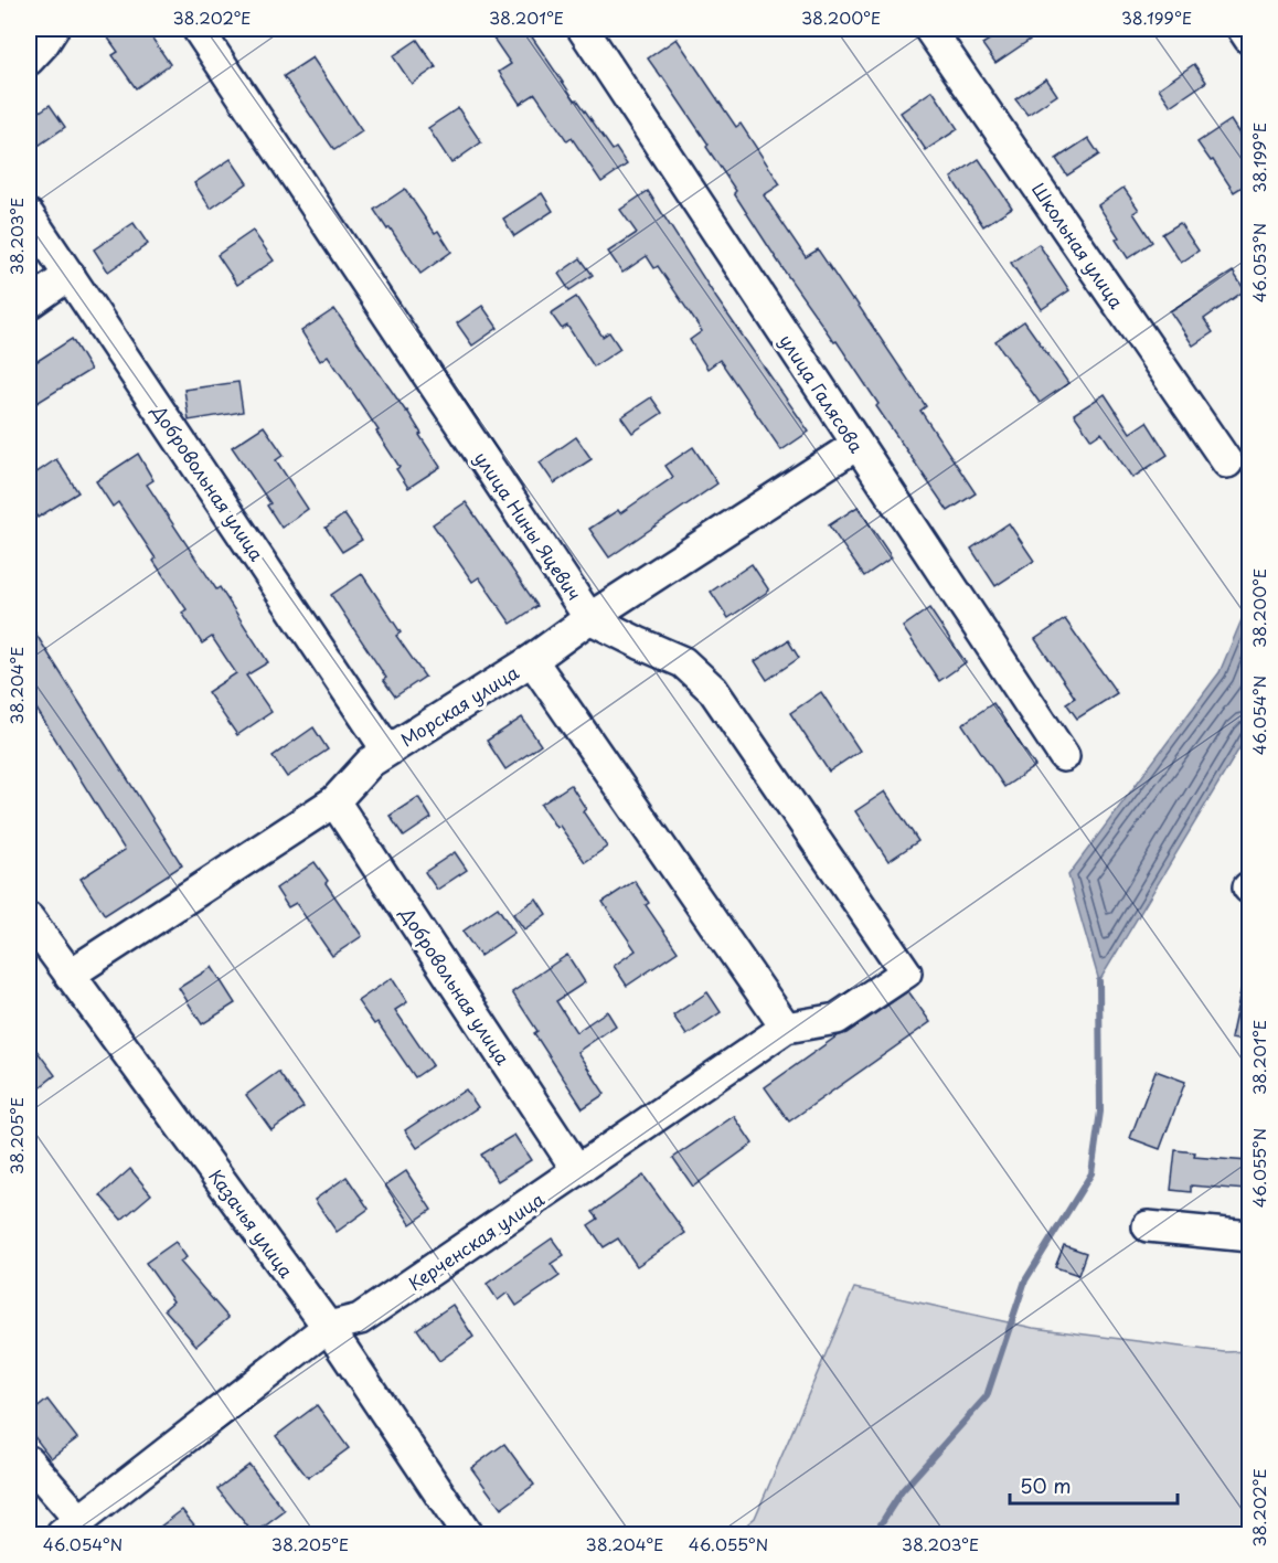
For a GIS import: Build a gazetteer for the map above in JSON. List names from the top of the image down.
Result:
{
  "streets": {
    "street": [
      "Школьная улица",
      "улица Галясова",
      "Добровольная улица",
      "улица Нины Яцевич",
      "Морская улица",
      "Казачья улица",
      "Керченская улица"
    ]
  },
  "crossings": [
    ["улица Галясова", "Морская улица"],
    ["Добровольная улица", "Морская улица"],
    ["Добровольная улица", "Керченская улица"],
    ["улица Нины Яцевич", "Морская улица"],
    ["улица Нины Яцевич", "Керченская улица"],
    ["Морская улица", "Казачья улица"],
    ["Казачья улица", "Керченская улица"]
  ],
  "scale_bar": "50 m",
  "coordinates": [
    "38.202°E",
    "38.201°E",
    "38.200°E",
    "38.199°E",
    "38.203°E",
    "46.053°N",
    "38.204°E",
    "46.054°N",
    "38.205°E",
    "46.055°N"
  ]
}
